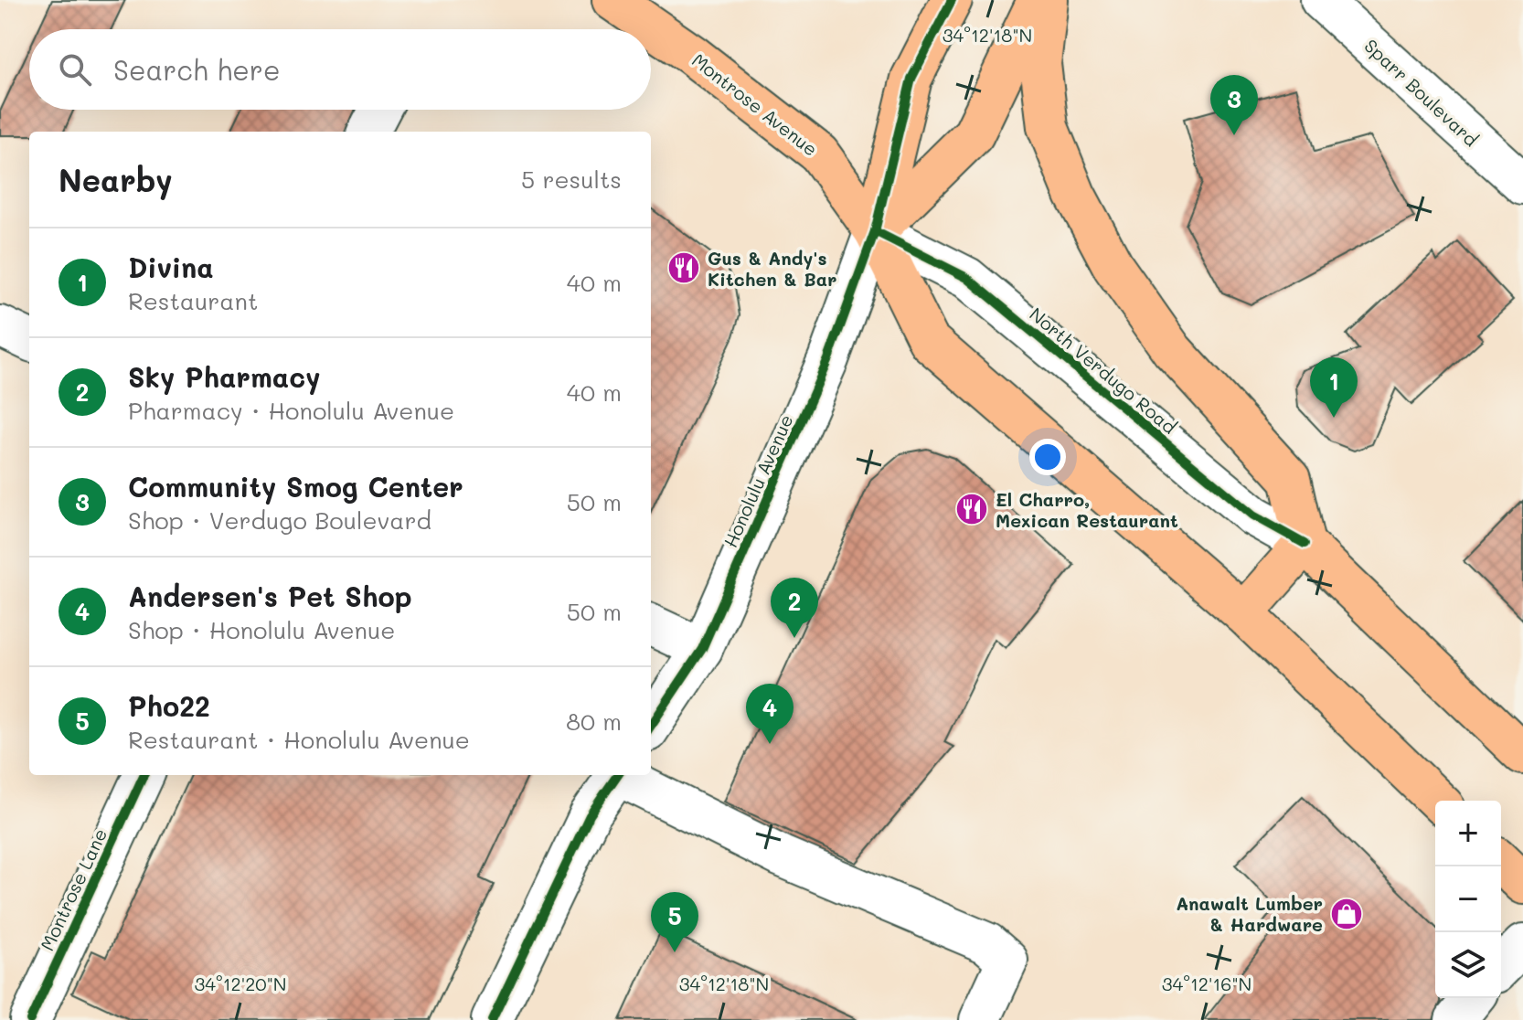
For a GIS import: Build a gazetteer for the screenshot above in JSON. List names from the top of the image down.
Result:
{
  "streets": {
    "main road": ["Montrose Avenue", "North Verdugo Road"],
    "street": ["Sparr Boulevard", "Honolulu Avenue", "Montrose Lane"]
  },
  "crossings": [
    ["Montrose Avenue", "North Verdugo Road"],
    ["Montrose Avenue", "Honolulu Avenue"],
    ["North Verdugo Road", "Honolulu Avenue"]
  ],
  "places": {
    "restaurant": ["Gus & Andy's Kitchen & Bar", "El Charro, Mexican Restaurant"],
    "shop": ["Anawalt Lumber & Hardware"]
  },
  "page": {
    "search": "Search here",
    "pins": [
      "3",
      "1",
      "2",
      "4",
      "5"
    ],
    "heading": ["Nearby", "5 results"],
    "list": [
      {
        "mark": "1",
        "name": "Divina",
        "note": "Restaurant",
        "value": "40 m"
      },
      {
        "mark": "2",
        "name": "Sky Pharmacy",
        "note": "Pharmacy · Honolulu Avenue",
        "value": "40 m"
      },
      {
        "mark": "3",
        "name": "Community Smog Center",
        "note": "Shop · Verdugo Boulevard",
        "value": "50 m"
      },
      {
        "mark": "4",
        "name": "Andersen's Pet Shop",
        "note": "Shop · Honolulu Avenue",
        "value": "50 m"
      },
      {
        "mark": "5",
        "name": "Pho22",
        "note": "Restaurant · Honolulu Avenue",
        "value": "80 m"
      }
    ],
    "map_buttons": ["+", "−"]
  },
  "coordinates": ["34°12'18\"N", "34°12'20\"N", "34°12'16\"N"]
}
